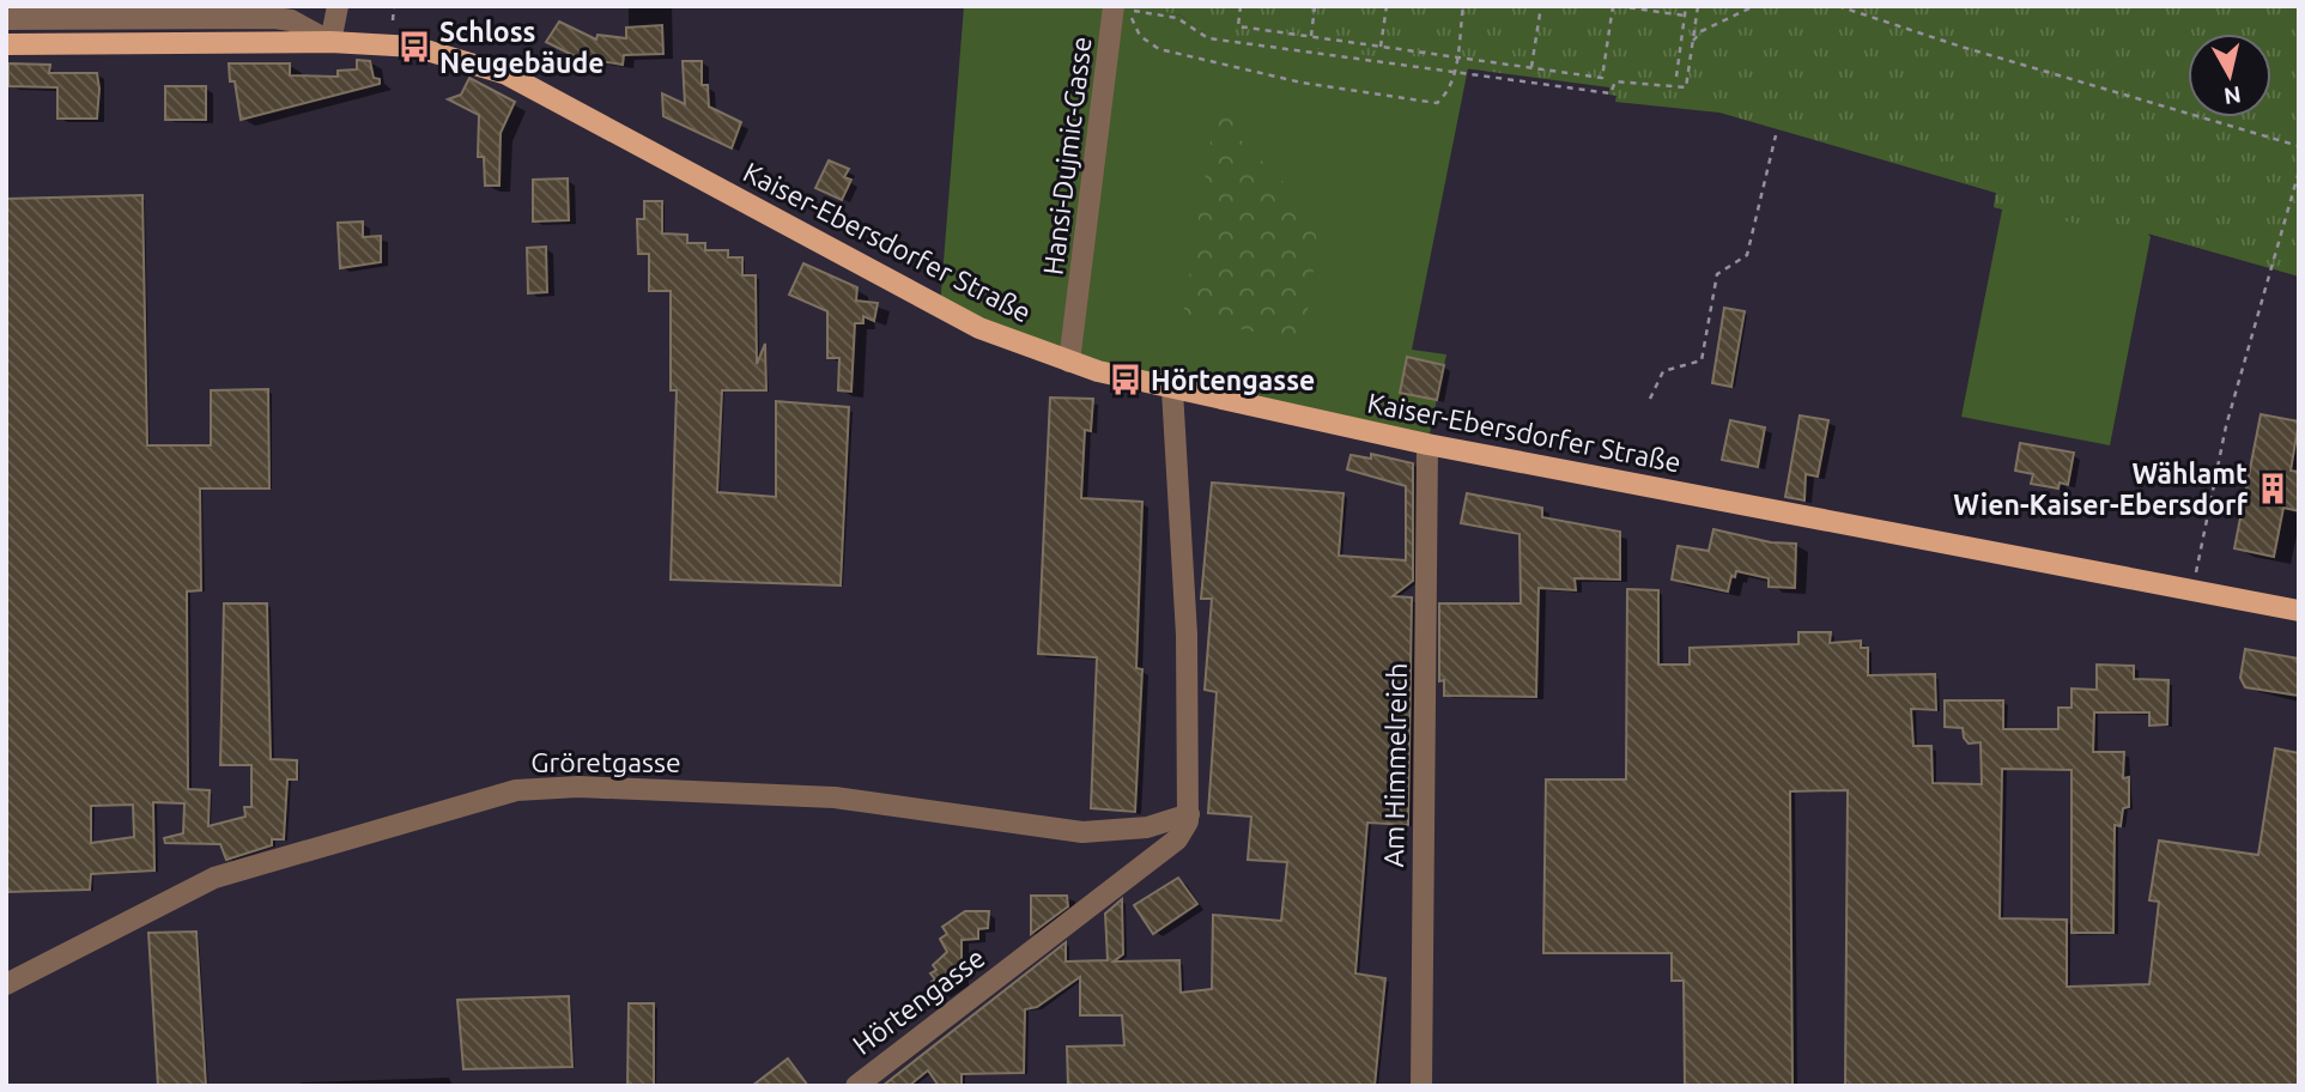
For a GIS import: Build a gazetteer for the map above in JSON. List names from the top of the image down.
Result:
{
  "streets": {
    "main road": ["Kaiser-Ebersdorfer Straße"],
    "street": [
      "Hansi-Dujmic-Gasse",
      "Gröretgasse",
      "Am Himmelreich",
      "Hörtengasse"
    ]
  },
  "crossings": [
    ["Hansi-Dujmic-Gasse", "Kaiser-Ebersdorfer Straße"],
    ["Kaiser-Ebersdorfer Straße", "Am Himmelreich"],
    ["Gröretgasse", "Hörtengasse"]
  ],
  "places": {
    "bus stop": ["Schloss Neugebäude", "Hörtengasse"],
    "building": ["Wählamt Wien-Kaiser-Ebersdorf"]
  },
  "north": "bottom"
}
